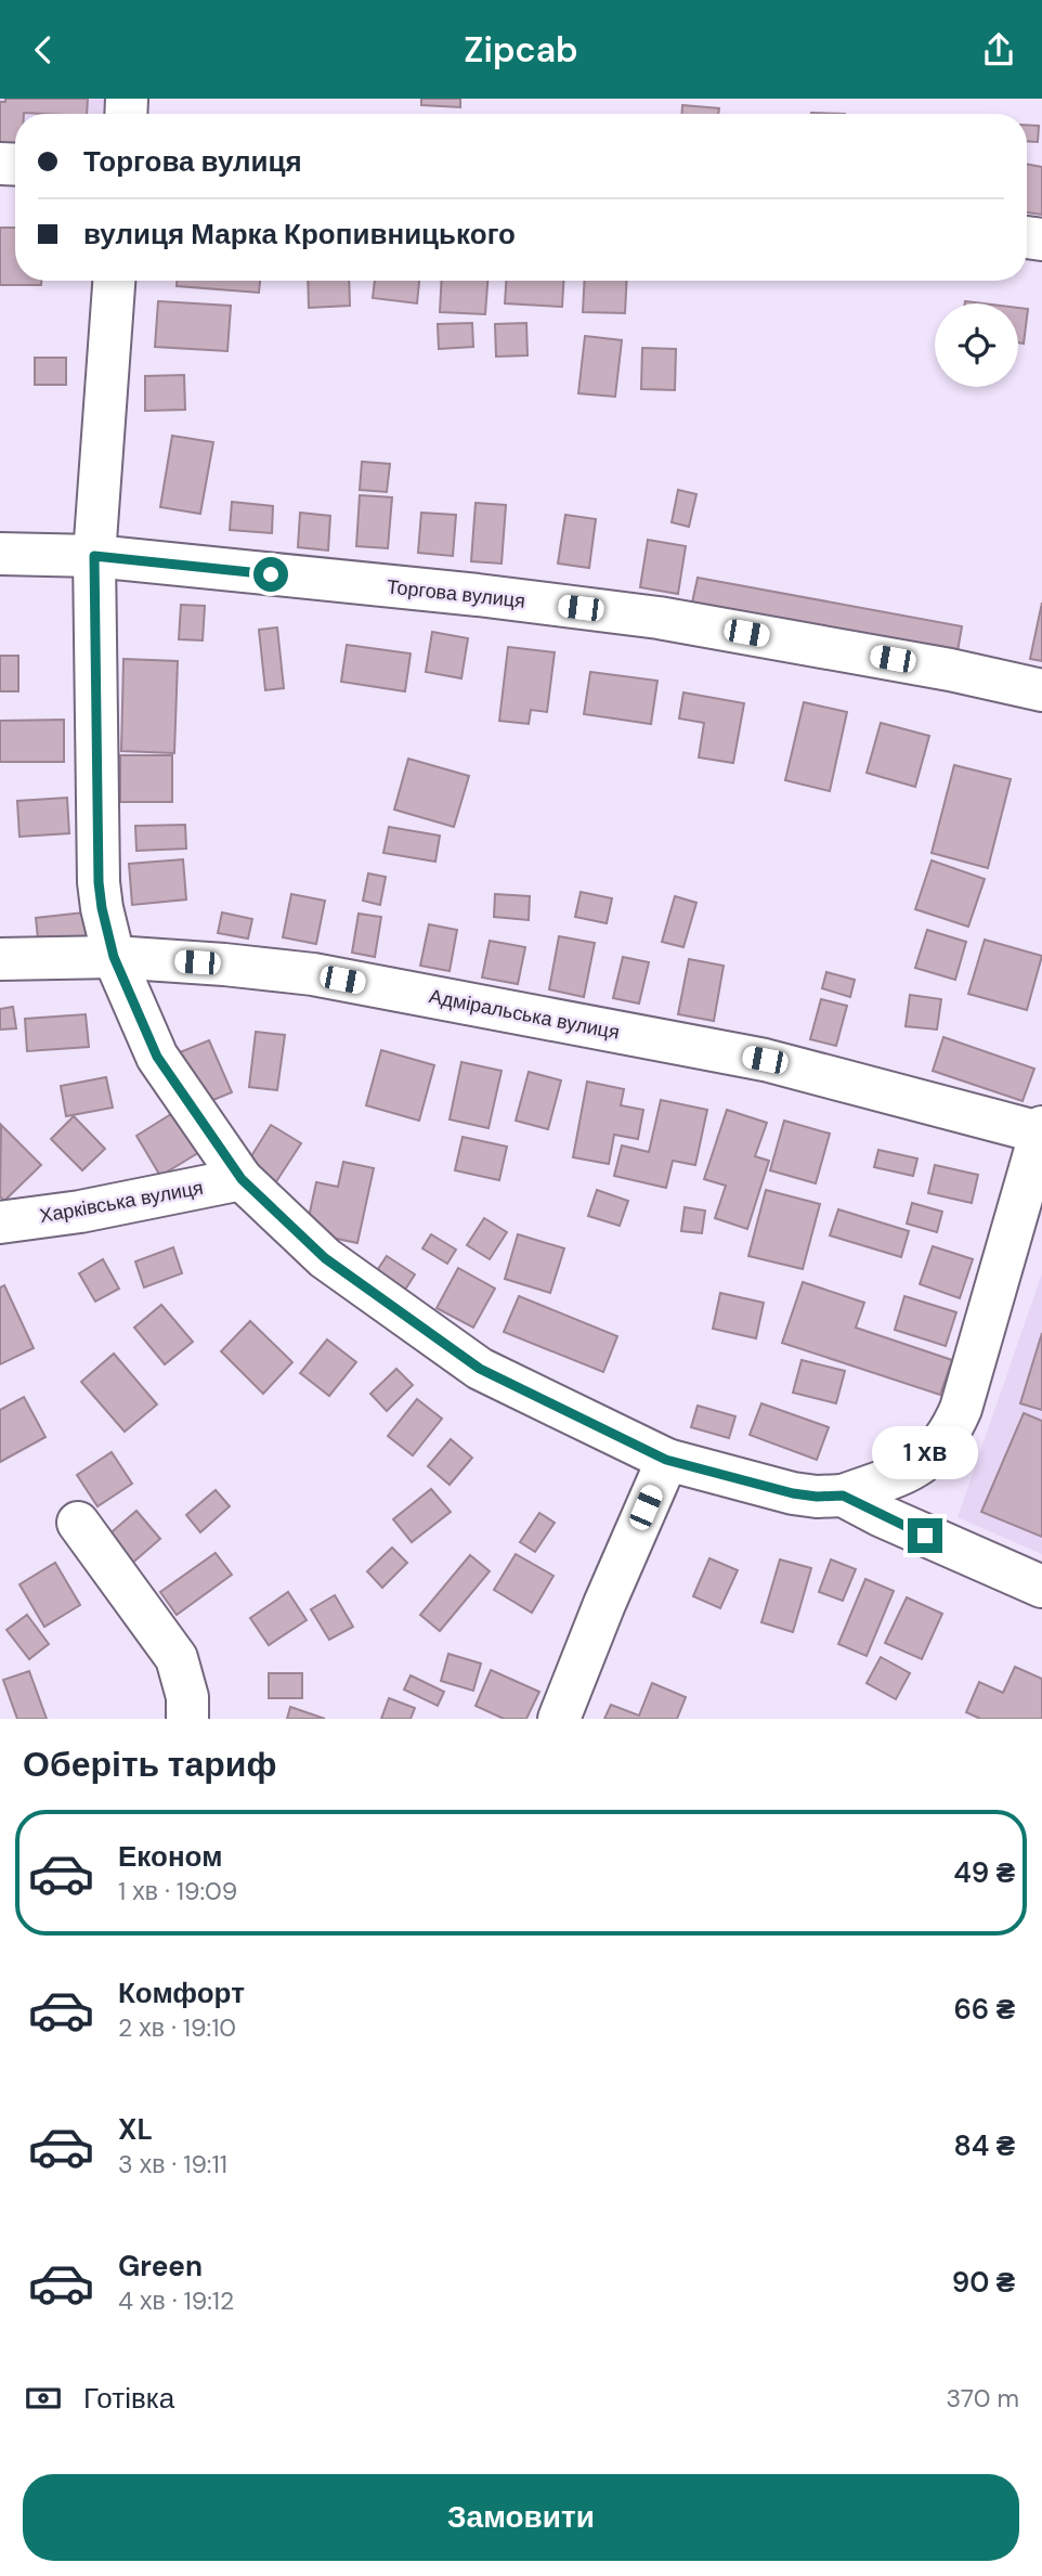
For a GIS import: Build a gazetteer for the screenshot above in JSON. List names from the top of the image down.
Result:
{
  "streets": {
    "street": ["Торгова вулиця", "Адміральська вулиця", "Харківська вулиця"]
  },
  "page": {
    "header": "Zipcab",
    "banner": ["Торгова вулиця", "вулиця Марка Кропивницького"],
    "bubble": "1 хв",
    "heading": "Оберіть тариф",
    "list": [
      {
        "name": "Економ",
        "note": "1 хв · 19:09",
        "value": "49 ₴"
      },
      {
        "name": "Комфорт",
        "note": "2 хв · 19:10",
        "value": "66 ₴"
      },
      {
        "name": "XL",
        "note": "3 хв · 19:11",
        "value": "84 ₴"
      },
      {
        "name": "Green",
        "note": "4 хв · 19:12",
        "value": "90 ₴"
      }
    ],
    "pay": ["Готівка", "370 m"],
    "buttons": "Замовити"
  }
}
